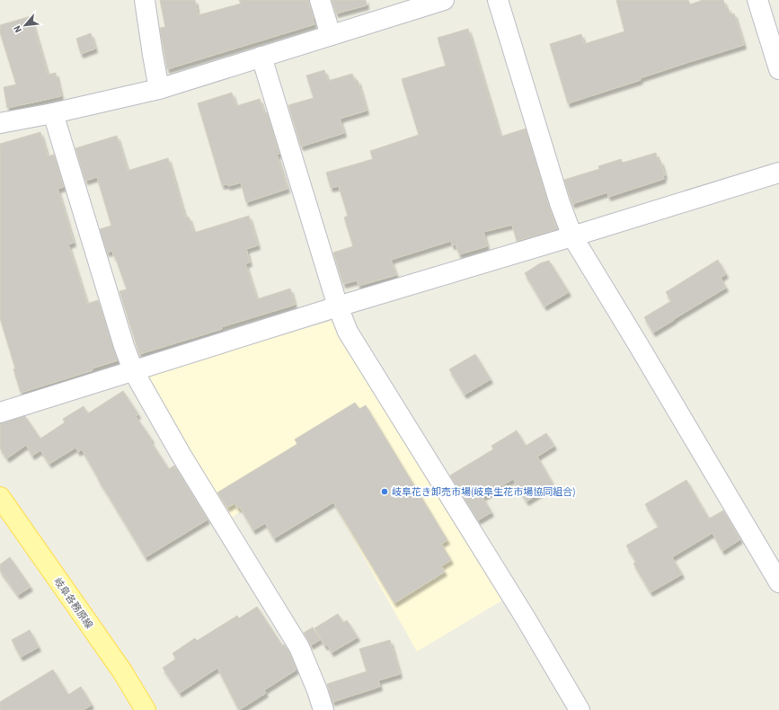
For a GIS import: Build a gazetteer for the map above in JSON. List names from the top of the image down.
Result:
{
  "streets": {
    "main road": ["岐阜各務原線"]
  },
  "places": ["岐阜花き卸売市場(岐阜生花市場協同組合)"],
  "north": "bottom left"
}
